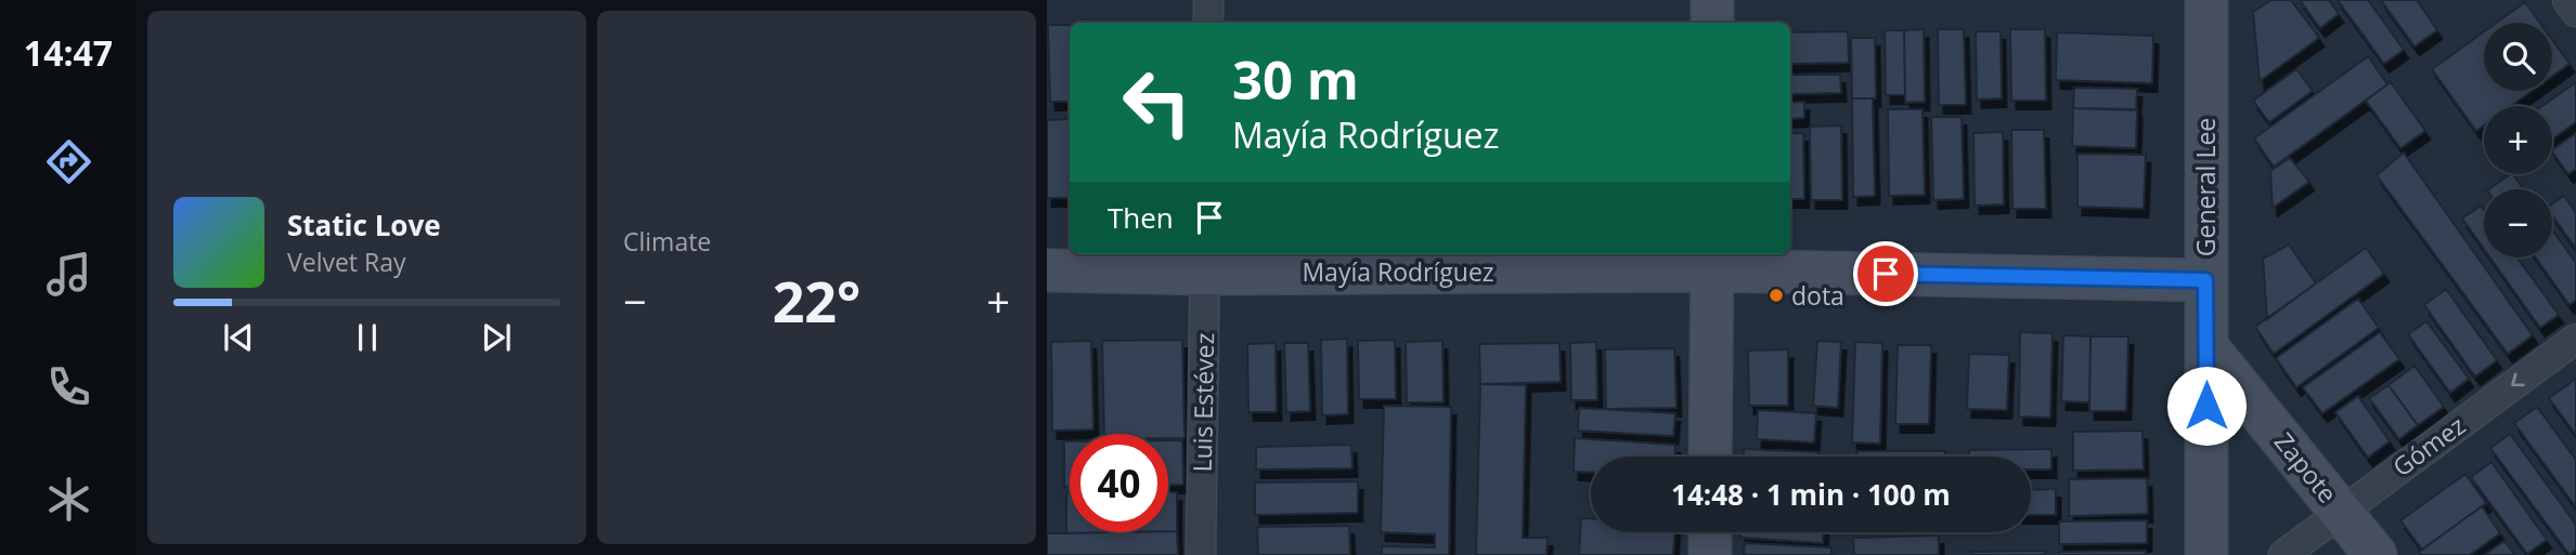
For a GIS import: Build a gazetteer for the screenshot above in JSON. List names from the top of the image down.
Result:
{
  "streets": {
    "main road": ["General Lee", "Mayía Rodríguez", "Zapote"],
    "street": ["Luis Estévez", "Gómez"]
  },
  "crossings": [
    ["General Lee", "Mayía Rodríguez"],
    ["General Lee", "Zapote"],
    ["Mayía Rodríguez", "Luis Estévez"],
    ["Gómez", "Zapote"]
  ],
  "one_way": ["Gómez"],
  "places": ["dota"],
  "page": {
    "tabs": "14:47",
    "tile": "Climate",
    "map_buttons": ["+", "−"],
    "turn": ["30 m", "Mayía Rodríguez"],
    "then": "Then",
    "song": ["Static Love", "Velvet Ray"],
    "heat": ["−", "22°", "+"],
    "limit": "40",
    "trip": "14:48 · 1 min · 100 m"
  }
}
